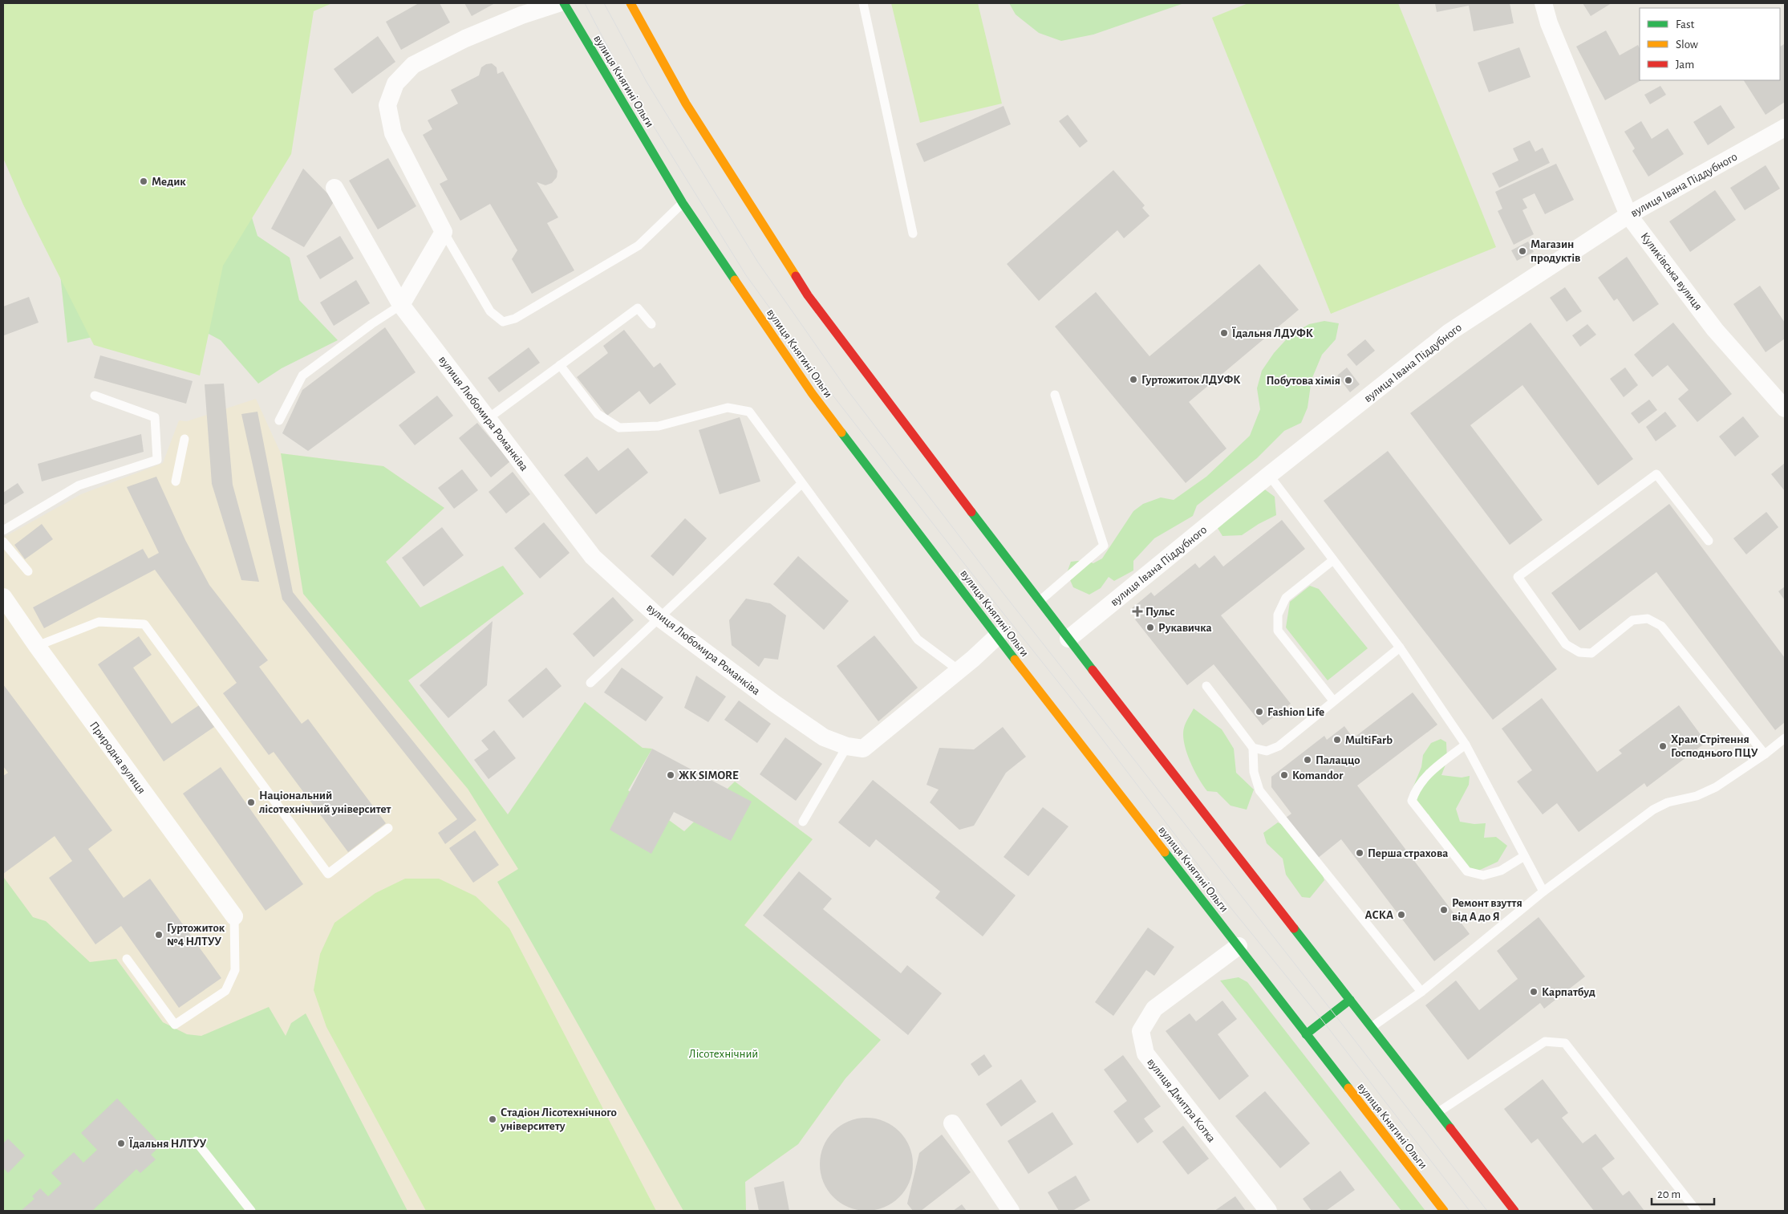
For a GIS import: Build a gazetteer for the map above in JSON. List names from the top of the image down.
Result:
{
  "streets": {
    "main road": ["вулиця Княгині Ольги"],
    "street": [
      "вулиця Івана Піддубного",
      "Куликівська вулиця",
      "вулиця Любомира Романківа",
      "Природна вулиця",
      "вулиця Дмитра Котка"
    ]
  },
  "crossings": [
    ["вулиця Княгині Ольги", "вулиця Любомира Романківа"],
    ["вулиця Княгині Ольги", "вулиця Дмитра Котка"],
    ["вулиця Івана Піддубного", "Куликівська вулиця"]
  ],
  "parks": ["Лісотехнічний"],
  "places": {
    "other": [
      "Медик",
      "Магазин продуктів",
      "Їдальня ЛДУФК",
      "Гуртожиток ЛДУФК",
      "Побутова хімія",
      "Рукавичка",
      "Fashion Life",
      "MultiFarb",
      "Храм Стрітення Господнього ПЦУ",
      "Палаццо",
      "ЖК SIMORE",
      "Komandor",
      "Національний лісотехнічний університет",
      "Перша страхова",
      "Ремонт взуття від А до Я",
      "АСКА",
      "Гуртожиток №4 НЛТУУ",
      "Карпатбуд",
      "Стадіон Лісотехнічного університету",
      "Їдальня НЛТУУ"
    ],
    "health": ["Пульс"]
  },
  "legend": ["Fast", "Slow", "Jam"],
  "scale_bar": "20 m"
}
